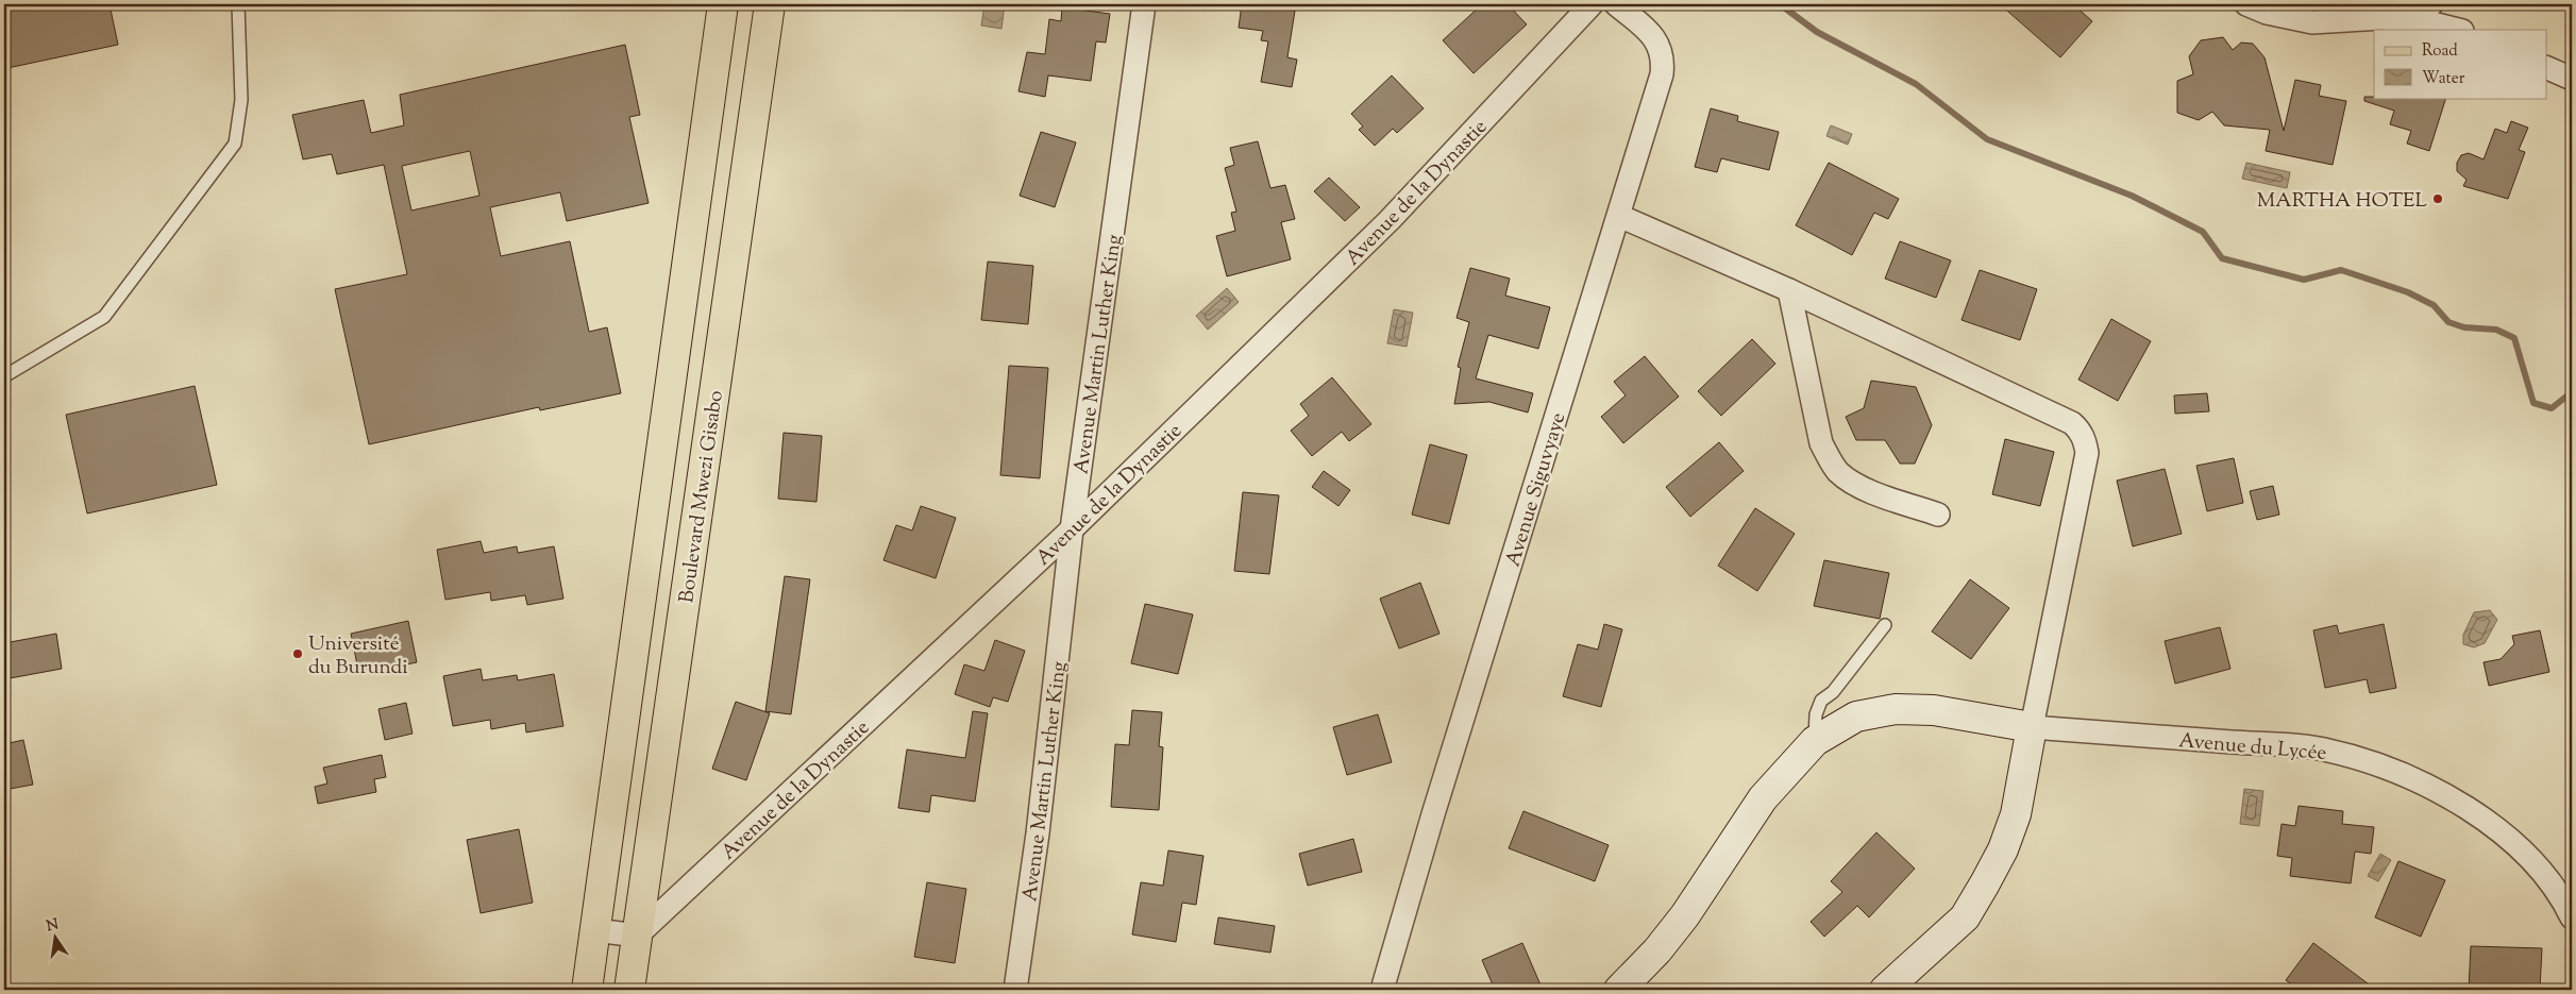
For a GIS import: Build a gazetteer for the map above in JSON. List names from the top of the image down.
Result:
{
  "streets": {
    "main road": ["Boulevard Mwezi Gisabo"],
    "street": [
      "Avenue de la Dynastie",
      "Avenue Martin Luther King",
      "Avenue Siguvyaye",
      "Avenue du Lycée"
    ]
  },
  "crossings": [
    ["Avenue de la Dynastie", "Avenue Martin Luther King"],
    ["Avenue de la Dynastie", "Boulevard Mwezi Gisabo"]
  ],
  "places": ["MARTHA HOTEL", "Université du Burundi"],
  "legend": ["Road", "Water"],
  "north": "top"
}
